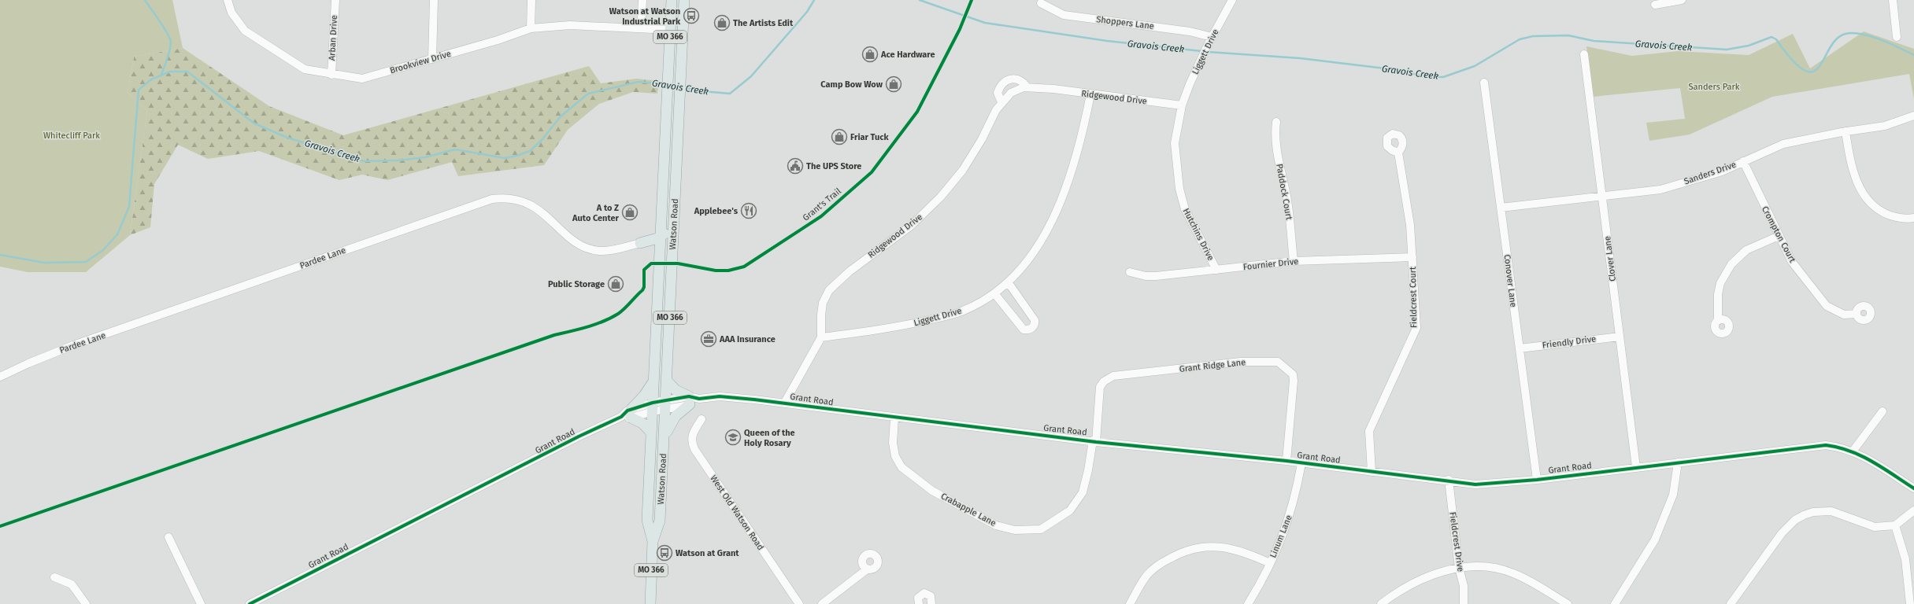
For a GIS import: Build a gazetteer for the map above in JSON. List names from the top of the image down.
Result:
{
  "streets": {
    "main road": ["MO 366", "Watson Road"],
    "street": [
      "Shoppers Lane",
      "Arban Drive",
      "Liggett Drive",
      "Brookview Drive",
      "Ridgewood Drive",
      "Sanders Drive",
      "Paddock Court",
      "Hutchins Drive",
      "Crompton Court",
      "Pardee Lane",
      "Clover Lane",
      "Fournier Drive",
      "Conover Lane",
      "Fieldcrest Court",
      "Friendly Drive",
      "Grant Ridge Lane",
      "Grant Road",
      "Crabapple Lane",
      "West Old Watson Road",
      "Linum Lane",
      "Fieldcrest Drive"
    ],
    "cycle path": ["Grant's Trail"]
  },
  "crossings": [
    ["Shoppers Lane", "Liggett Drive"],
    ["Arban Drive", "Brookview Drive"],
    ["Liggett Drive", "Ridgewood Drive"],
    ["Liggett Drive", "Hutchins Drive"],
    ["Brookview Drive", "Watson Road"],
    ["Ridgewood Drive", "Hutchins Drive"],
    ["Sanders Drive", "Crompton Court"],
    ["Sanders Drive", "Clover Lane"],
    ["Sanders Drive", "Conover Lane"],
    ["Paddock Court", "Fournier Drive"],
    ["Watson Road", "Grant Road"],
    ["Hutchins Drive", "Fournier Drive"],
    ["Clover Lane", "Friendly Drive"],
    ["Clover Lane", "Grant Road"],
    ["Fournier Drive", "Fieldcrest Court"],
    ["Conover Lane", "Friendly Drive"],
    ["Conover Lane", "Grant Road"],
    ["Fieldcrest Court", "Grant Road"],
    ["Grant Ridge Lane", "Grant Road"],
    ["Grant Ridge Lane", "Crabapple Lane"],
    ["Grant Road", "Crabapple Lane"],
    ["Grant Road", "Linum Lane"],
    ["Grant Road", "Fieldcrest Drive"]
  ],
  "water": ["Gravois Creek"],
  "parks": ["Sanders Park", "Whitecliff Park"],
  "places": {
    "bus stop": ["Watson at Watson Industrial Park", "Watson at Grant"],
    "shop": [
      "The Artists Edit",
      "Ace Hardware",
      "Camp Bow Wow",
      "Friar Tuck",
      "A to Z Auto Center",
      "Public Storage"
    ],
    "public building": ["The UPS Store"],
    "restaurant": ["Applebee's"],
    "office": ["AAA Insurance"],
    "school or university": ["Queen of the Holy Rosary"]
  }
}
